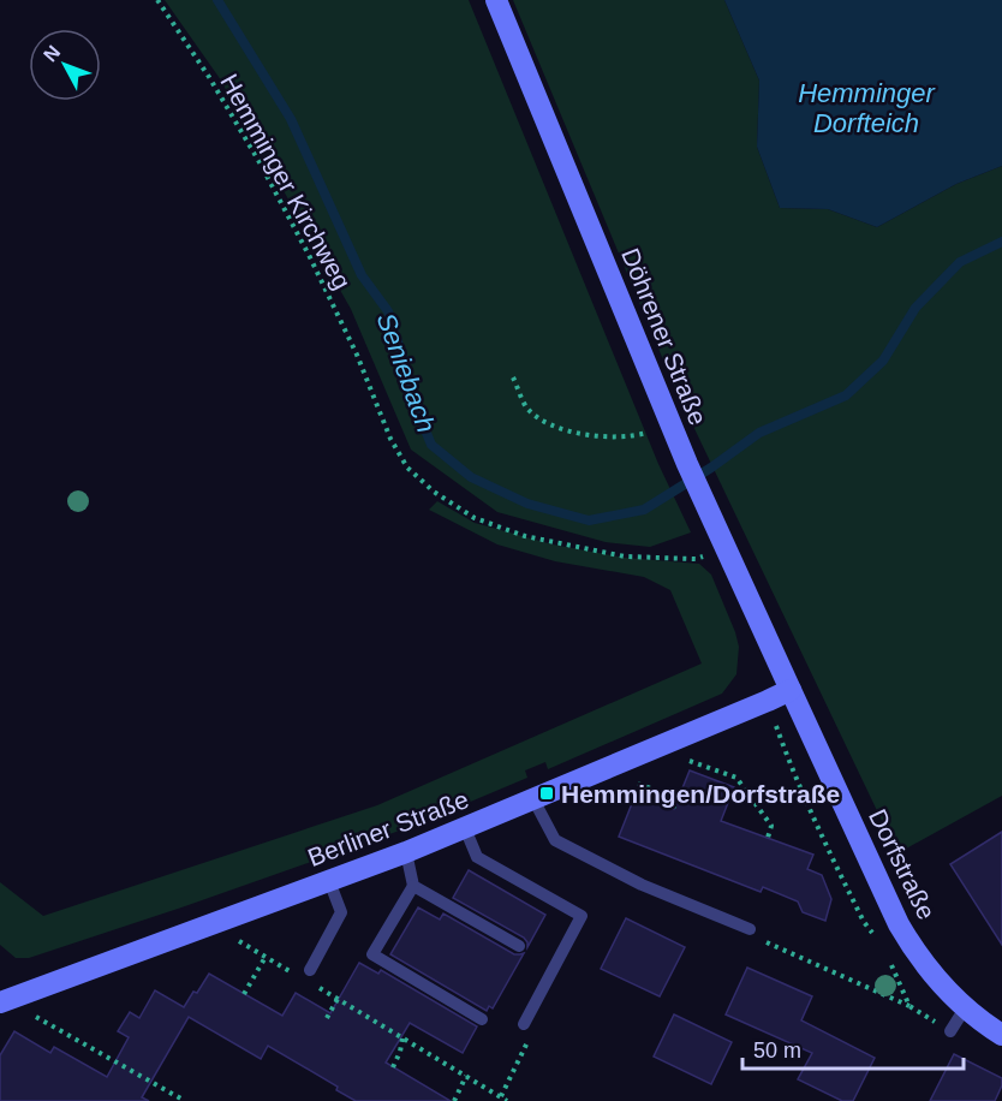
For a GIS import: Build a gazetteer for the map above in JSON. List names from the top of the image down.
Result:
{
  "streets": {
    "street": ["Döhrener Straße", "Berliner Straße", "Dorfstraße"],
    "path": ["Hemminger Kirchweg"]
  },
  "crossings": [
    ["Hemminger Kirchweg", "Döhrener Straße"],
    ["Döhrener Straße", "Berliner Straße"],
    ["Döhrener Straße", "Dorfstraße"],
    ["Berliner Straße", "Dorfstraße"]
  ],
  "water": ["Hemminger Dorfteich", "Seniebach"],
  "places": {
    "transit": ["Hemmingen/Dorfstraße"]
  },
  "scale_bar": "50 m",
  "north": "top left"
}
